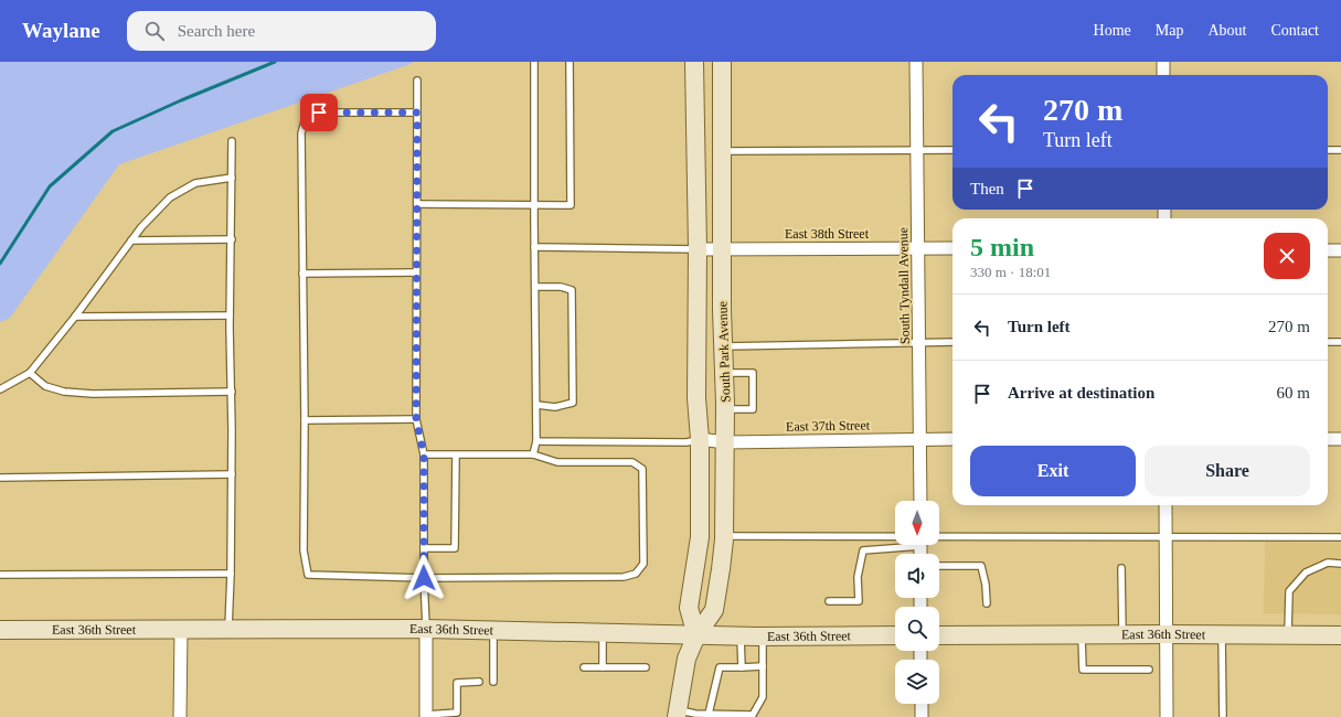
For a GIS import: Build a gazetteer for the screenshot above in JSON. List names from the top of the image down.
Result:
{
  "streets": {
    "main road": ["South Park Avenue", "East 36th Street"],
    "street": ["East 38th Street", "South Tyndall Avenue", "East 37th Street"]
  },
  "crossings": [
    ["East 38th Street", "South Tyndall Avenue"],
    ["East 38th Street", "South Park Avenue"],
    ["South Tyndall Avenue", "East 37th Street"],
    ["South Park Avenue", "East 37th Street"],
    ["South Park Avenue", "East 36th Street"]
  ],
  "north": "bottom",
  "page": {
    "header": "Waylane",
    "search": "Search here",
    "nav": [
      "Home",
      "Map",
      "About",
      "Contact"
    ],
    "turn": ["270 m", "Turn left"],
    "then": "Then",
    "heading": ["5 min", "330 m · 18:01"],
    "list": [
      {
        "name": "Turn left",
        "value": "270 m"
      },
      {
        "name": "Arrive at destination",
        "value": "60 m"
      }
    ],
    "buttons": ["Exit", "Share"]
  }
}
